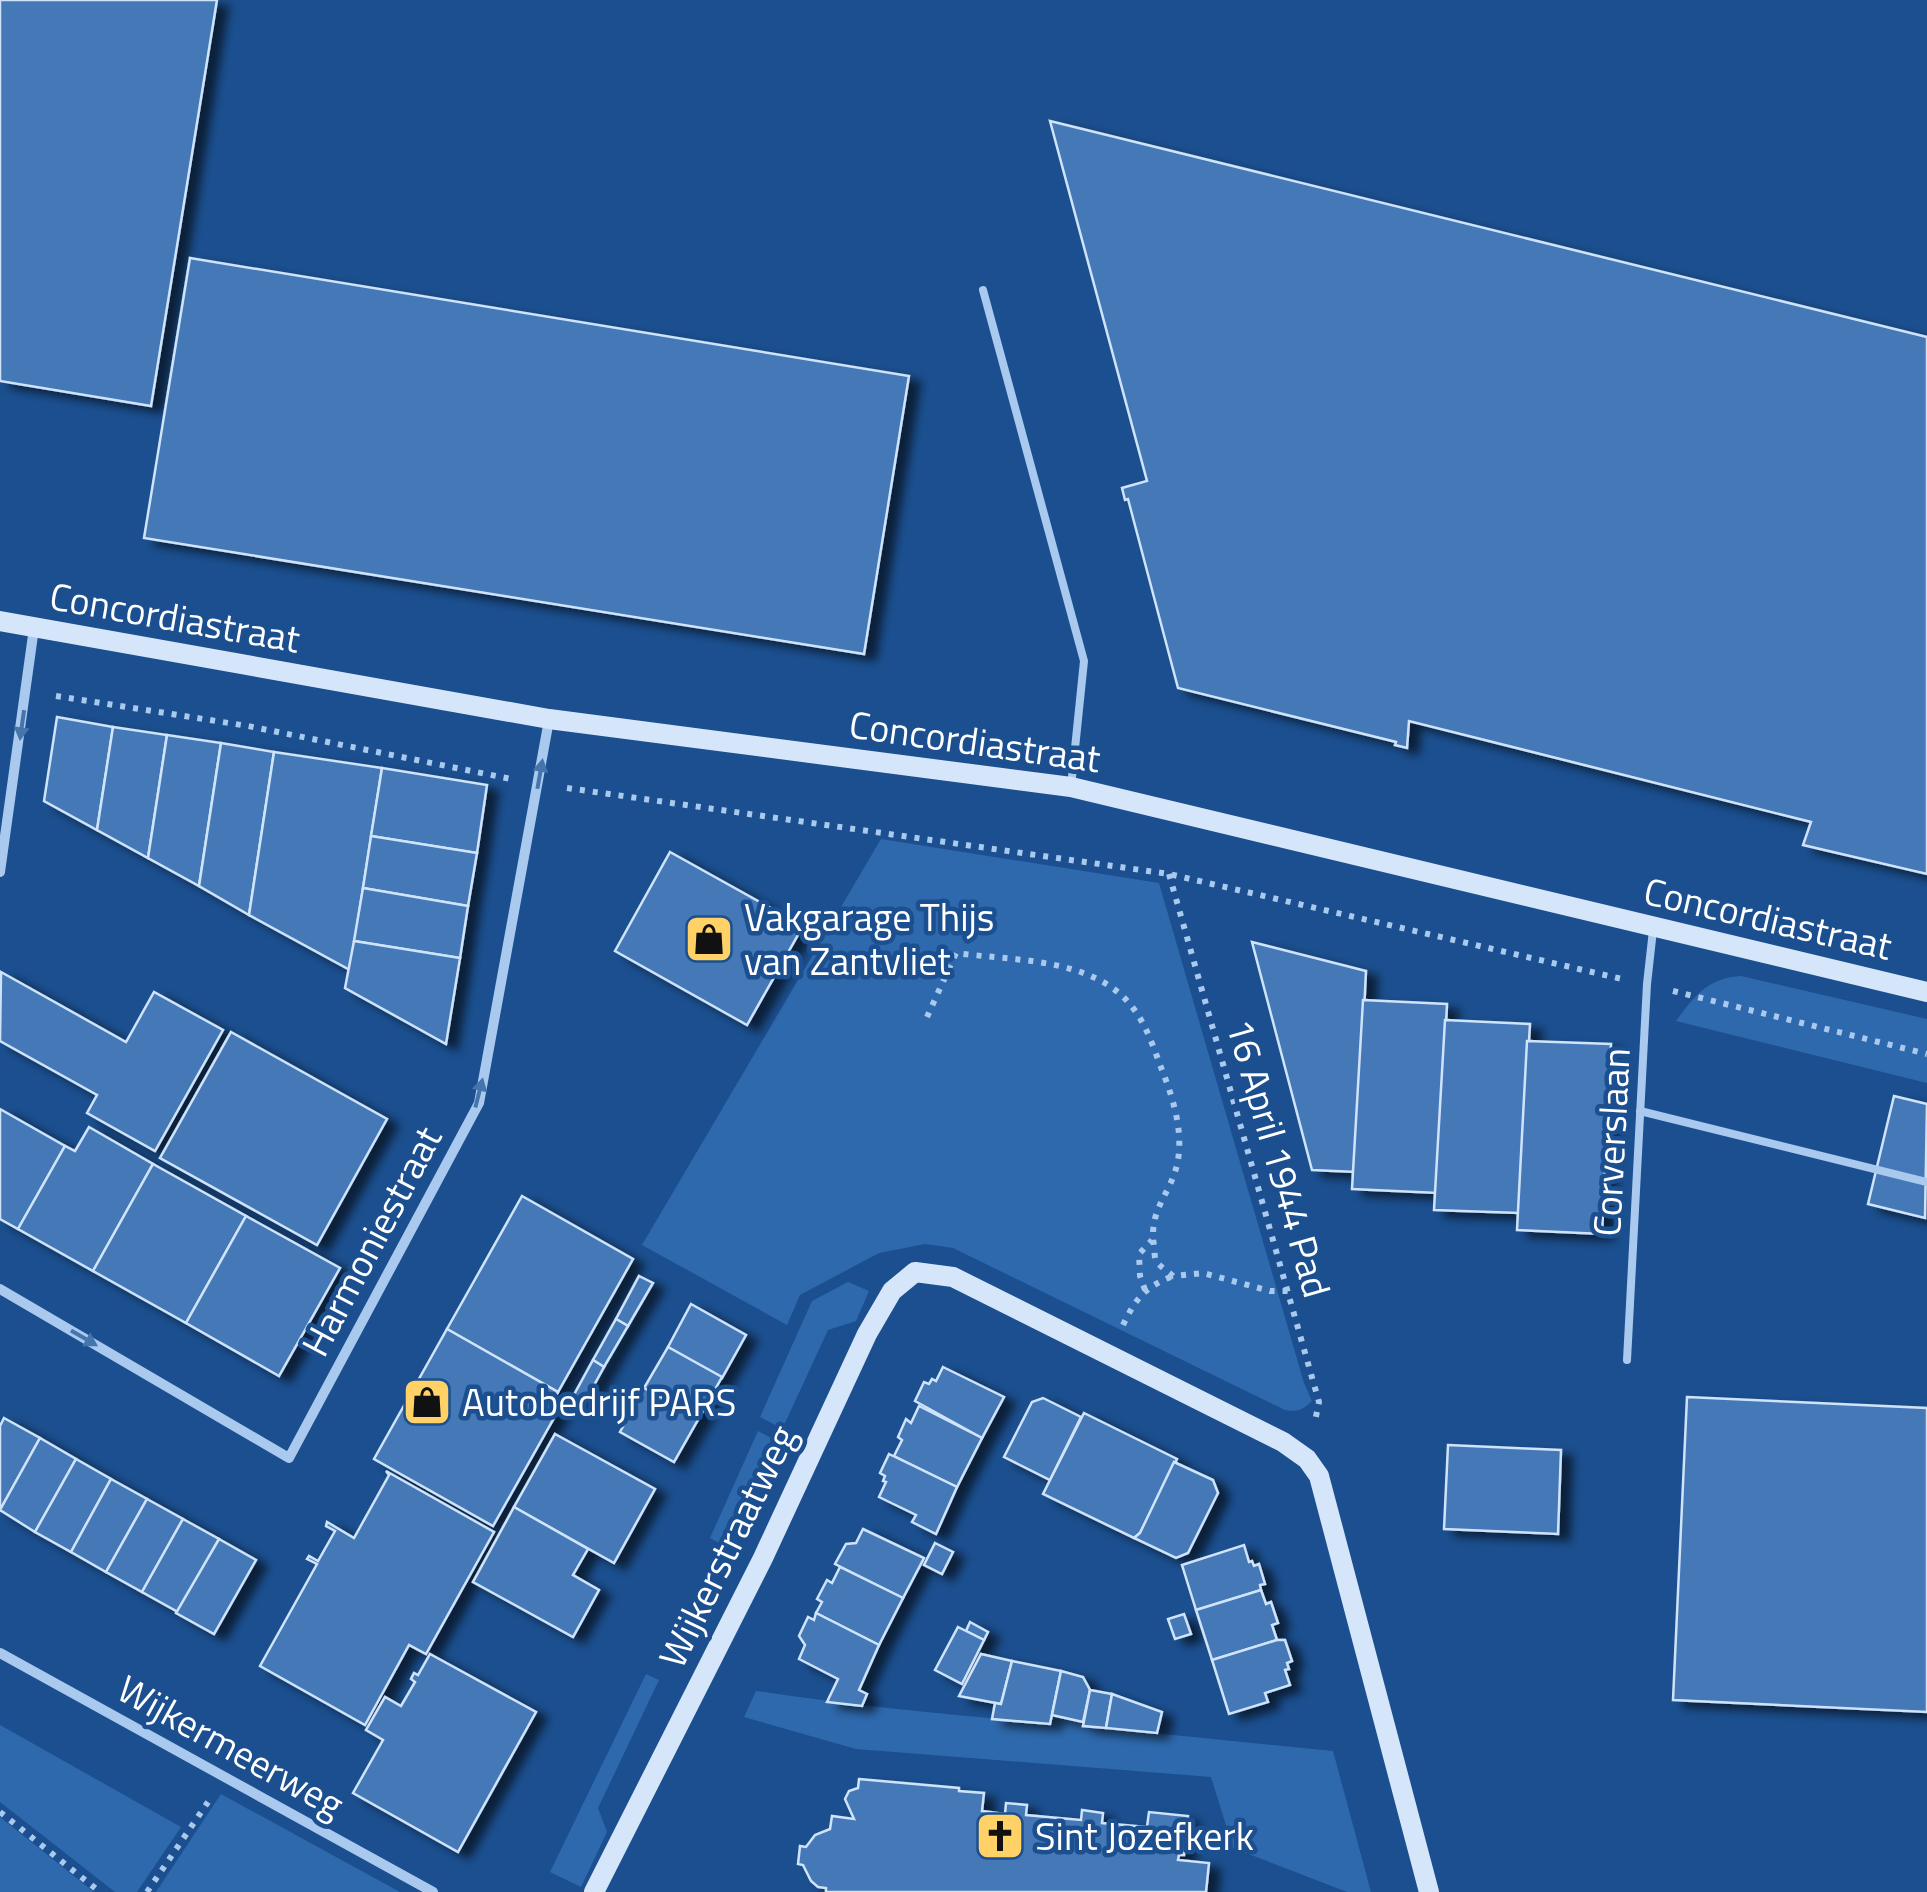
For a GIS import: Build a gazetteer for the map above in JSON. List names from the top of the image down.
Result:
{
  "streets": {
    "street": [
      "Concordiastraat",
      "Harmoniestraat",
      "Wijkerstraatweg",
      "Wijkermeerweg"
    ],
    "lane": ["Corverslaan"],
    "path": ["16 April 1944 Pad"]
  },
  "crossings": [
    ["Concordiastraat", "Corverslaan"],
    ["Concordiastraat", "Harmoniestraat"]
  ],
  "places": {
    "shop": ["Vakgarage Thijs van Zantvliet", "Autobedrijf PARS"],
    "church": ["Sint Jozefkerk"]
  }
}
